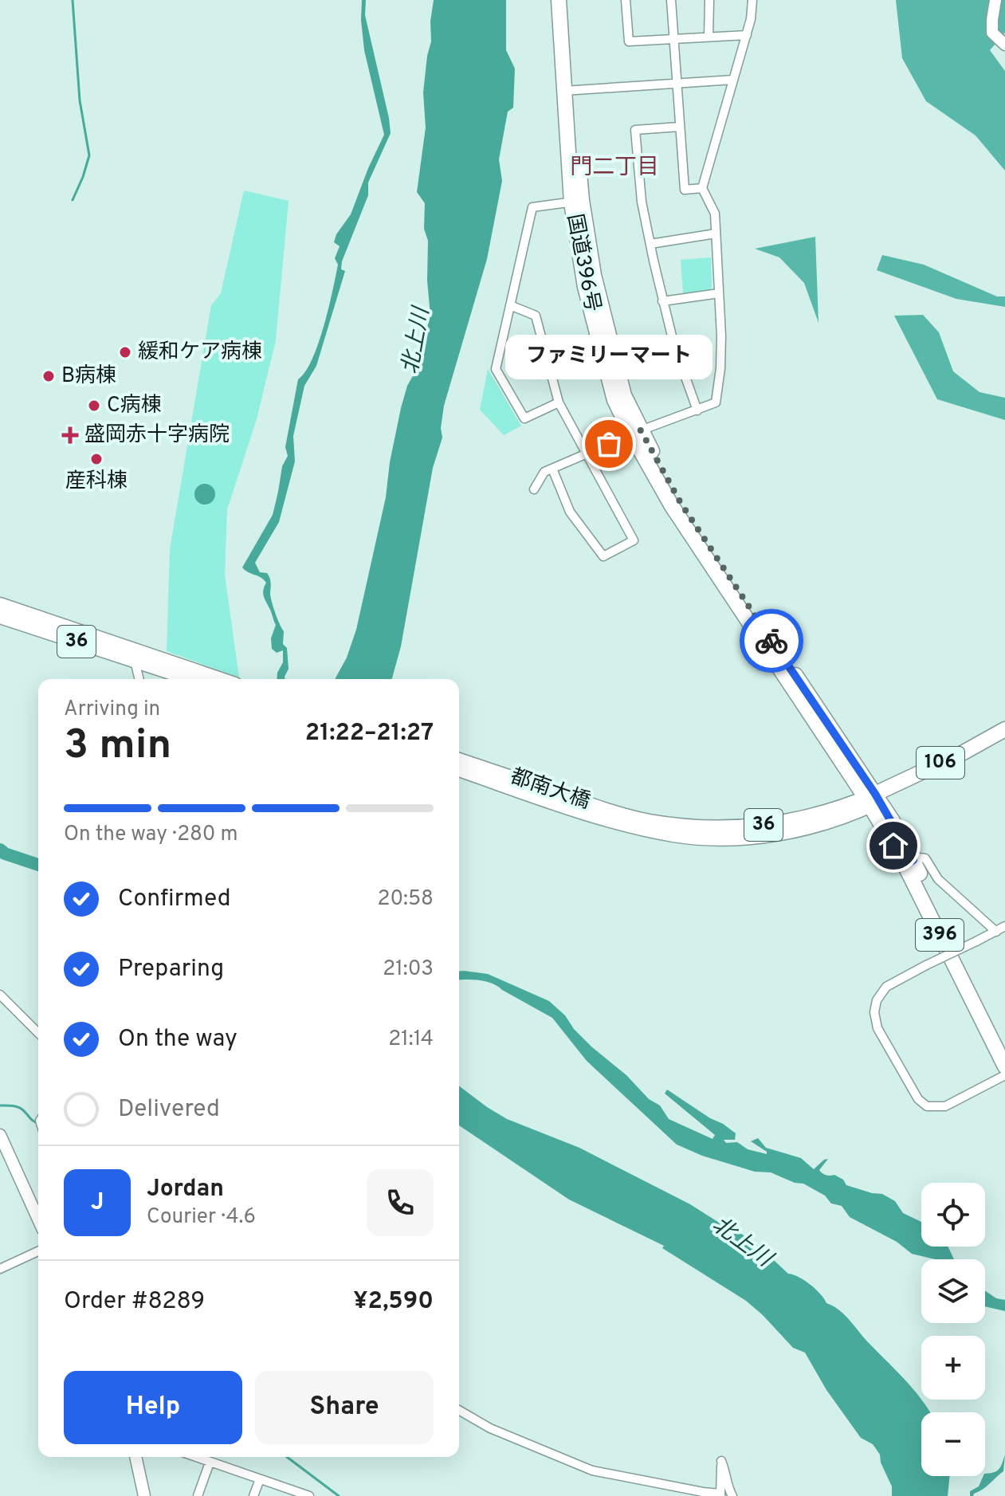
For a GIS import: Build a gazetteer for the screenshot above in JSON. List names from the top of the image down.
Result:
{
  "streets": {
    "highway": ["国道396号", "106", "396"],
    "main road": ["36", "都南大橋"]
  },
  "crossings": [
    ["国道396号", "36"],
    ["国道396号", "106"],
    ["36", "106"],
    ["36", "都南大橋"]
  ],
  "districts": ["門二丁目"],
  "water": ["北上川"],
  "places": {
    "other": [
      "緩和ケア病棟",
      "B病棟",
      "C病棟",
      "ファミリーマート",
      "産科棟"
    ],
    "health": ["盛岡赤十字病院"]
  },
  "page": {
    "bubble": "ファミリーマート",
    "heading": ["3 min", "Arriving in", "21:22–21:27"],
    "panel": [
      "Jordan",
      "Courier · 4.6",
      "Order #8289",
      "¥2,590"
    ],
    "bar": "On the way · 280 m",
    "list": [
      ["Confirmed", "20:58"],
      ["Preparing", "21:03"],
      ["On the way", "21:14"],
      "Delivered"
    ],
    "round": "J",
    "map_buttons": ["+", "−"],
    "buttons": ["Help", "Share"]
  }
}
